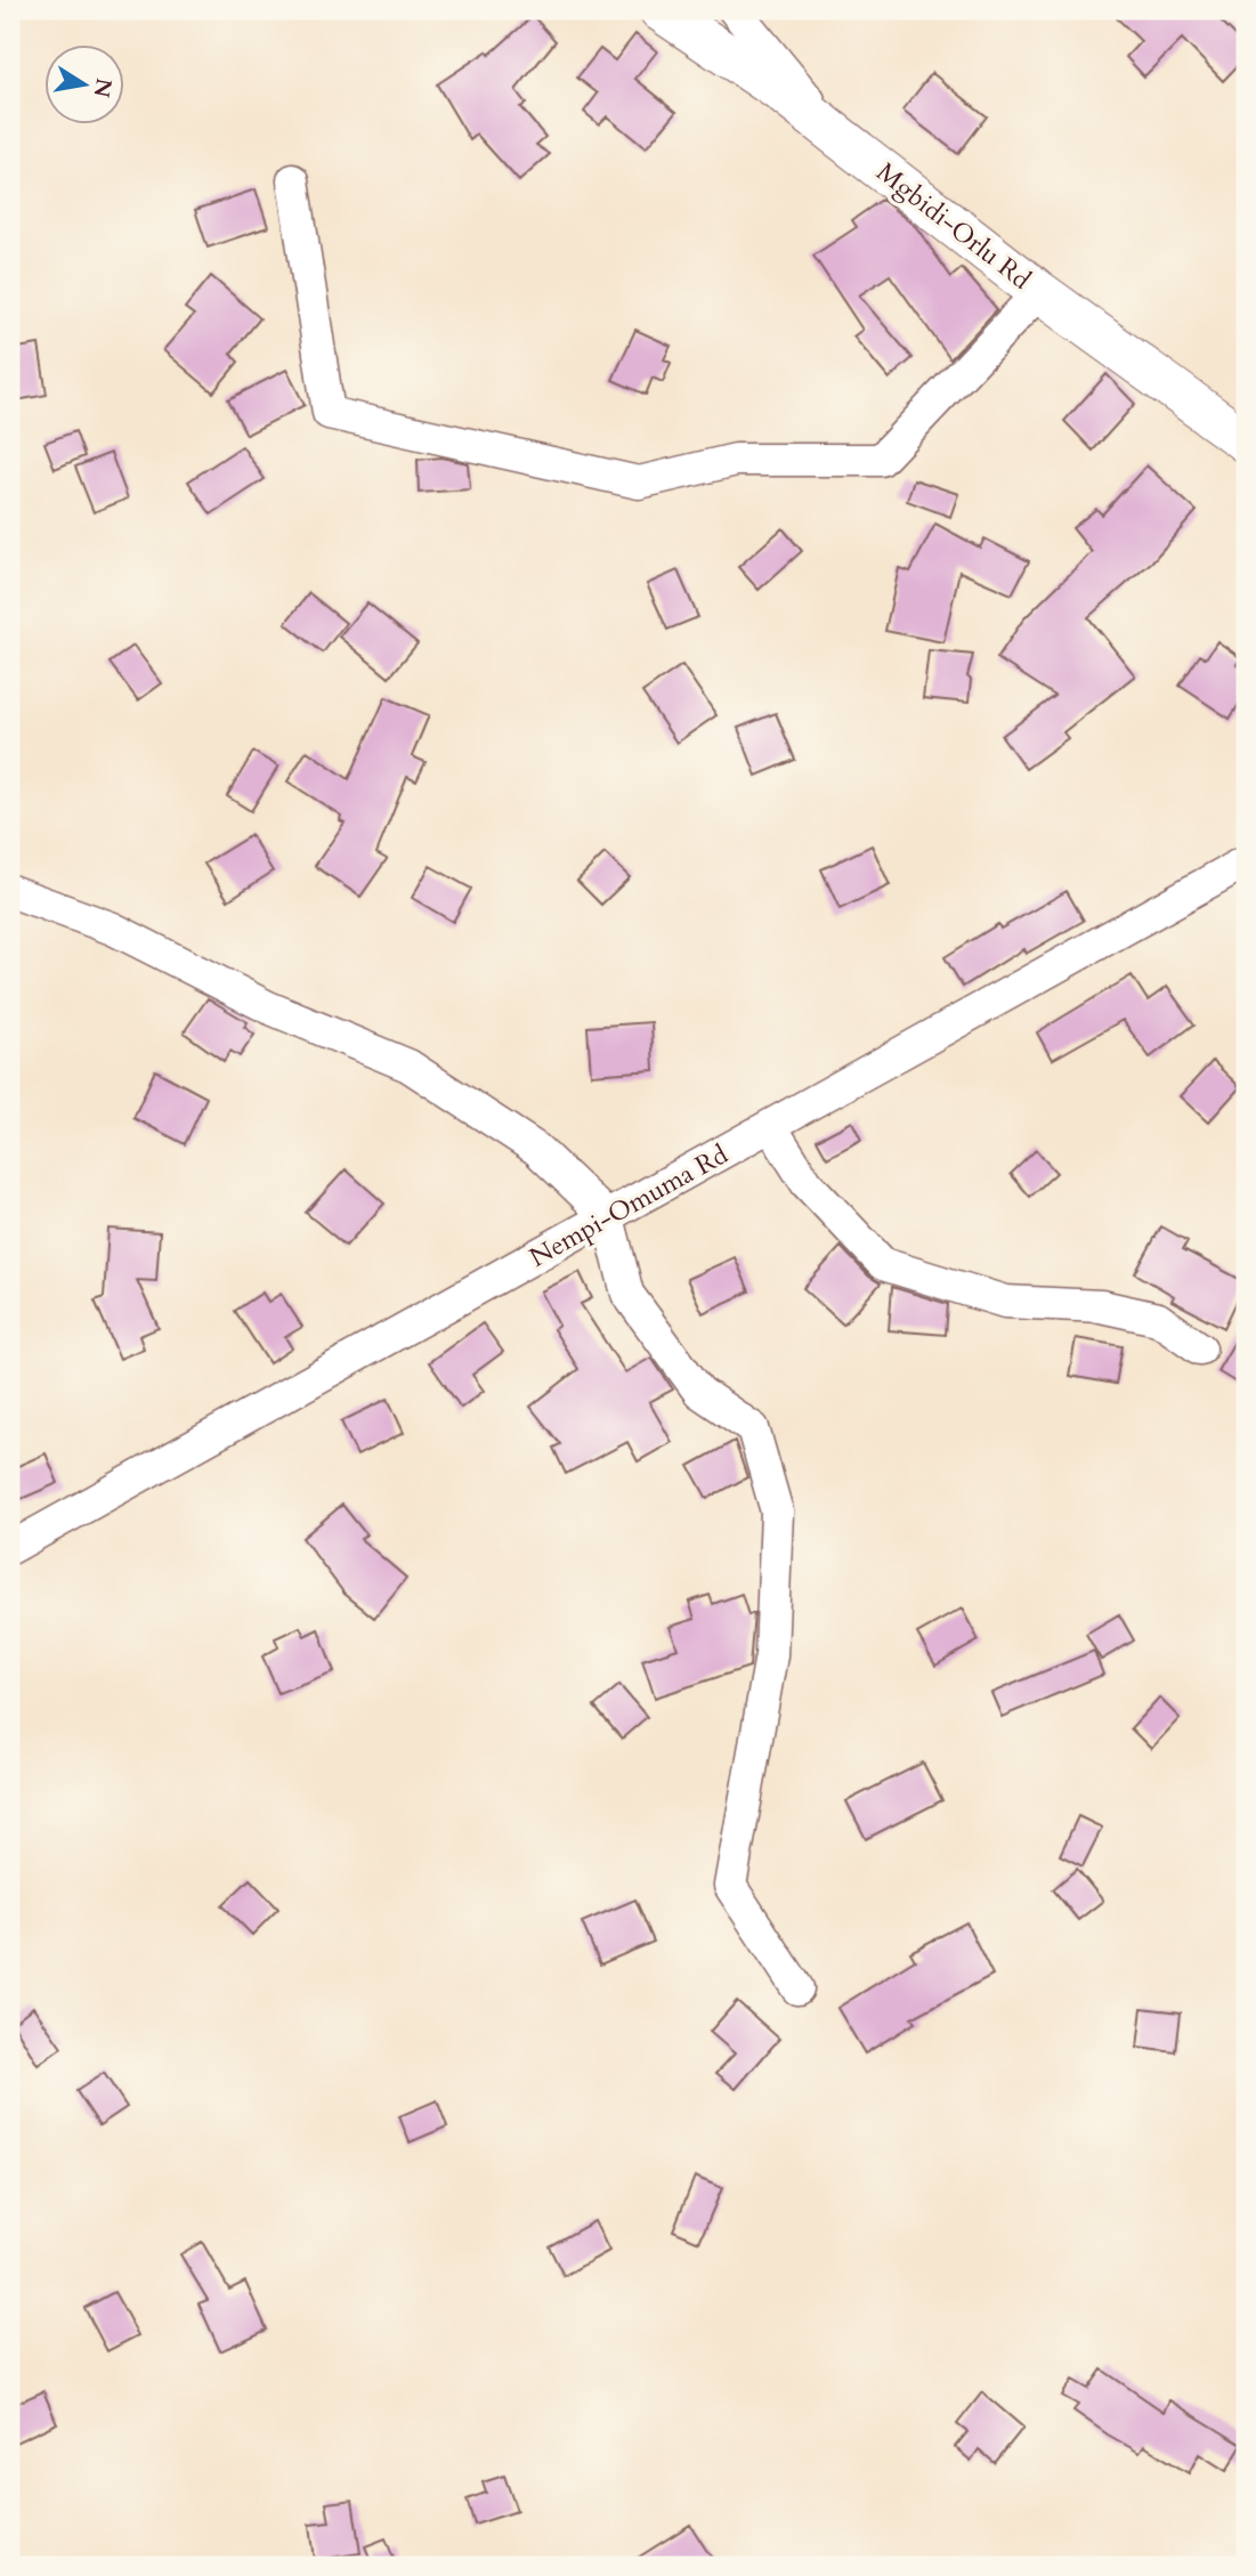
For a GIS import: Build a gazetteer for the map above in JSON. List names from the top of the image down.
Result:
{
  "streets": {
    "main road": ["Mgbidi-Orlu Rd"],
    "street": ["Nempi-Omuma Rd"]
  },
  "north": "right"
}
